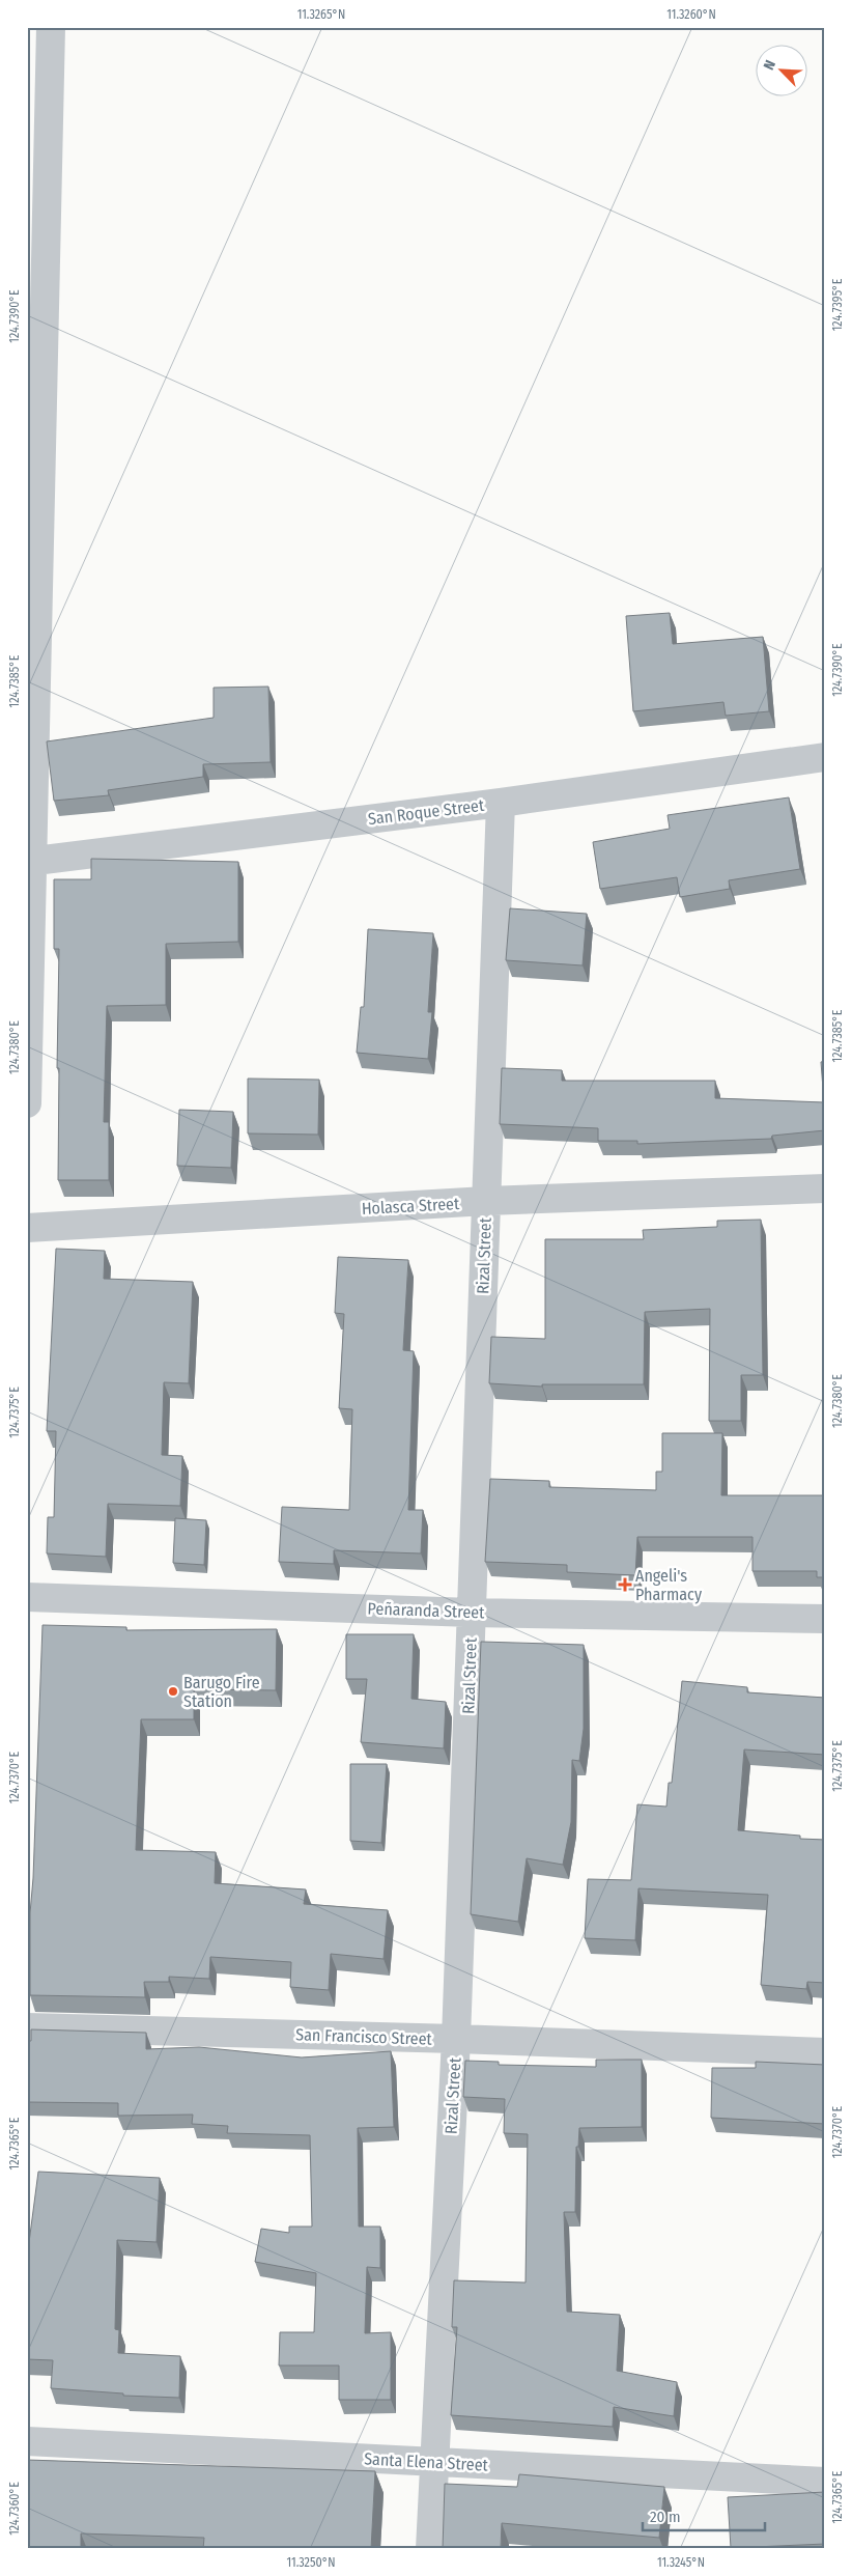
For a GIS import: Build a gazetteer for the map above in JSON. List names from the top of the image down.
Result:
{
  "streets": {
    "street": [
      "San Roque Street",
      "Holasca Street",
      "Rizal Street",
      "Peñaranda Street",
      "San Francisco Street",
      "Santa Elena Street"
    ]
  },
  "crossings": [
    ["San Roque Street", "Rizal Street"],
    ["Holasca Street", "Rizal Street"],
    ["Rizal Street", "Peñaranda Street"],
    ["Rizal Street", "San Francisco Street"],
    ["Rizal Street", "Santa Elena Street"]
  ],
  "places": {
    "health": ["Angeli's Pharmacy"],
    "other": ["Barugo Fire Station"]
  },
  "scale_bar": "20 m",
  "north": "top left",
  "coordinates": [
    "11.3265°N",
    "11.3260°N",
    "124.7395°E",
    "124.7390°E",
    "124.7385°E",
    "124.7380°E",
    "124.7375°E",
    "124.7370°E",
    "124.7365°E",
    "124.7360°E",
    "11.3250°N",
    "11.3245°N"
  ]
}
